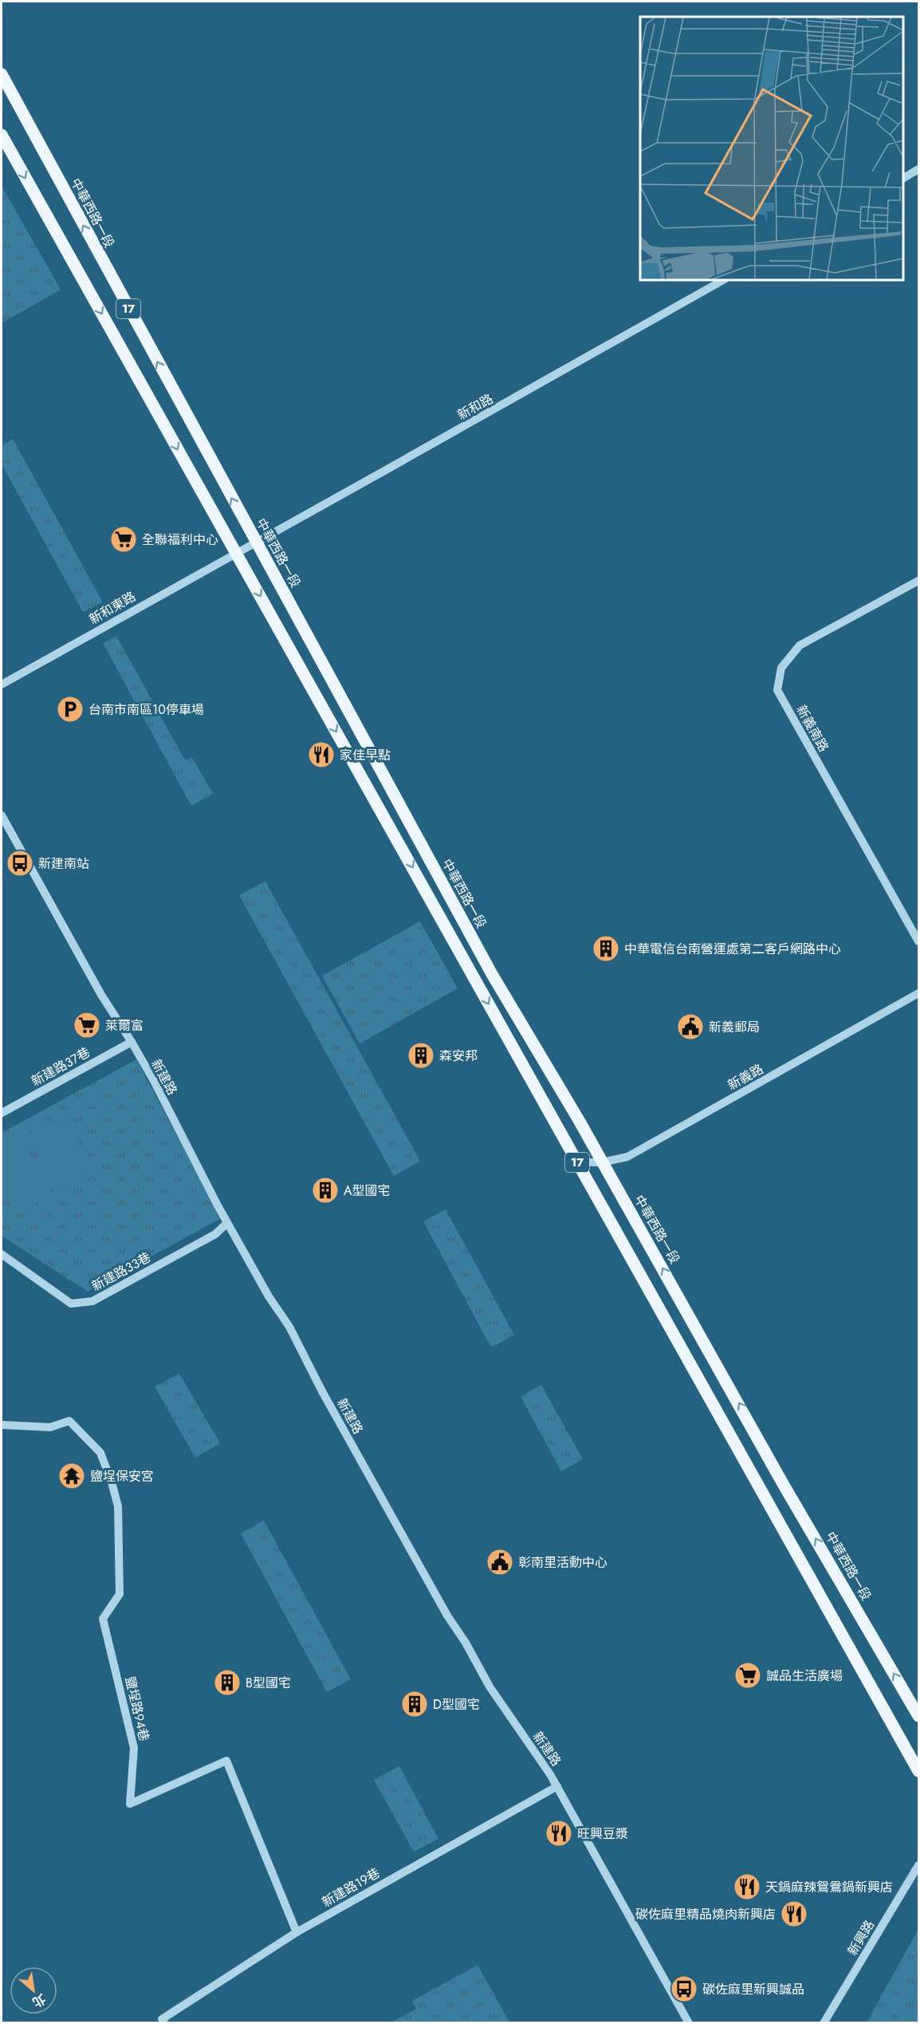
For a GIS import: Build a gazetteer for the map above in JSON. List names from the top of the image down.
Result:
{
  "streets": {
    "main road": ["中華西路一段", "17"],
    "street": [
      "新和路",
      "新和東路",
      "新義南路",
      "新建路37巷",
      "新建路",
      "新義路",
      "新建路33巷",
      "鹽埕路94巷",
      "新建路19巷",
      "新興路"
    ]
  },
  "crossings": [
    ["中華西路一段", "新和路"],
    ["中華西路一段", "新義路"],
    ["17", "新和路"],
    ["17", "新和東路"],
    ["17", "新義路"],
    ["新和路", "新和東路"],
    ["新建路37巷", "新建路"],
    ["新建路", "新建路33巷"],
    ["新建路", "新建路19巷"],
    ["鹽埕路94巷", "新建路19巷"]
  ],
  "places": {
    "supermarket": ["全聯福利中心", "萊爾富", "誠品生活廣場"],
    "parking": ["台南市南區10停車場"],
    "restaurant": [
      "家佳早點",
      "旺興豆漿",
      "天鍋麻辣鴛鴦鍋新興店",
      "碳佐麻里精品燒肉新興店"
    ],
    "bus stop": ["新建南站", "碳佐麻里新興誠品"],
    "building": [
      "中華電信台南營運處第二客戶網路中心",
      "森安邦",
      "A型國宅",
      "B型國宅",
      "D型國宅"
    ],
    "public building": ["新義郵局", "彰南里活動中心"],
    "temple": ["鹽埕保安宮"]
  },
  "north": "bottom right"
}
